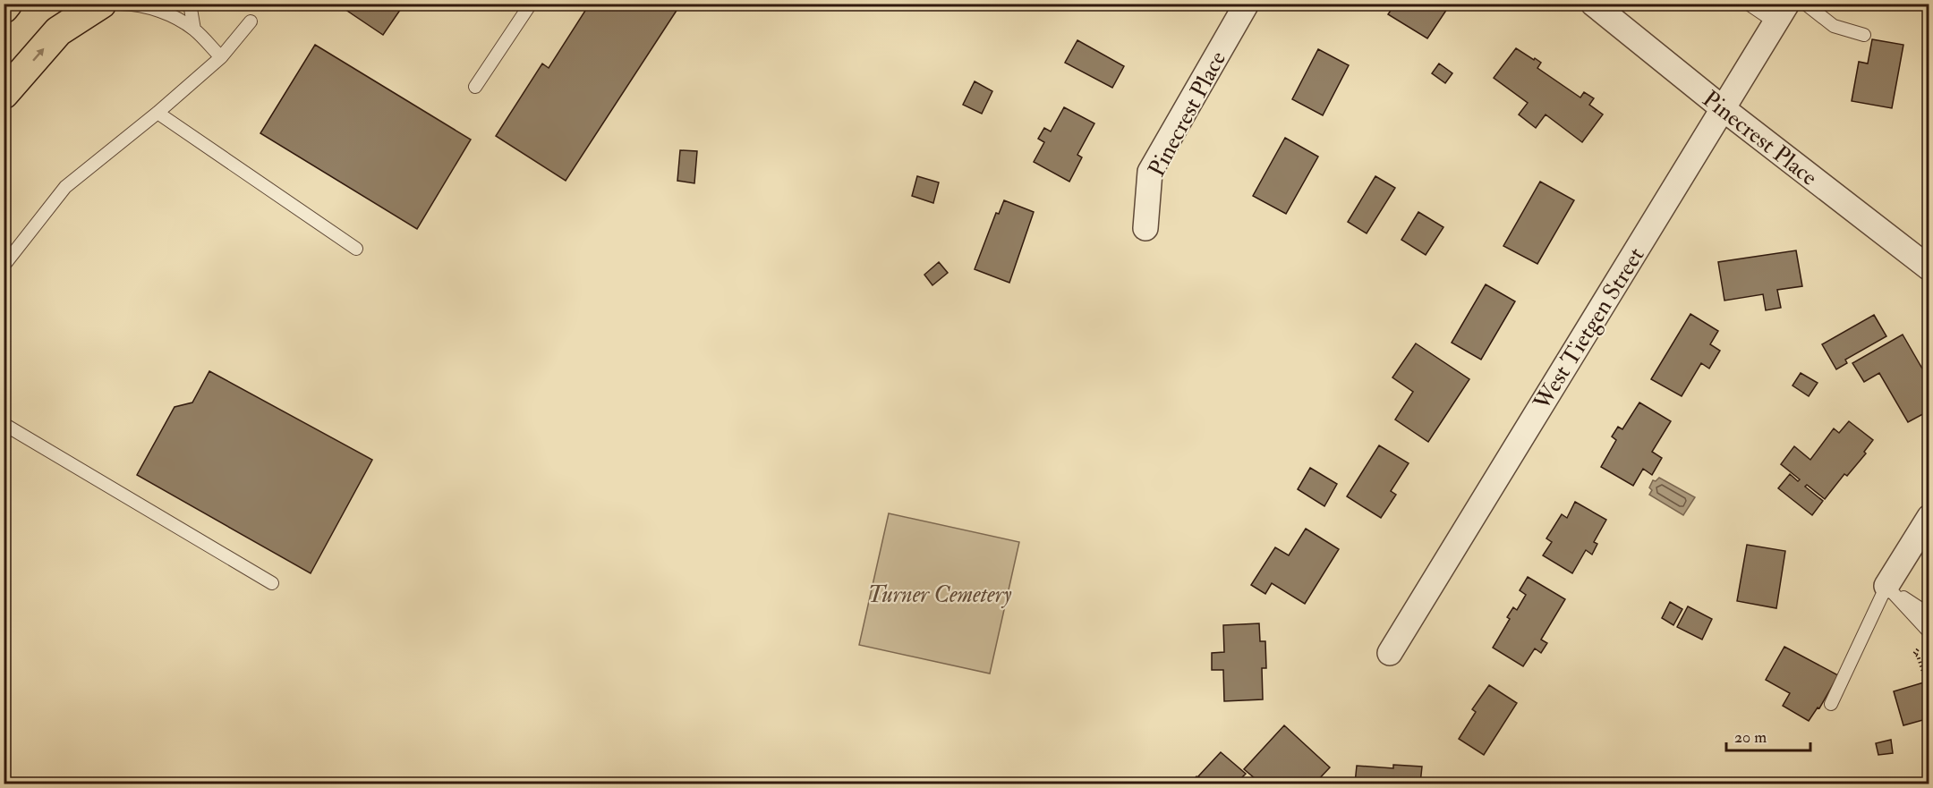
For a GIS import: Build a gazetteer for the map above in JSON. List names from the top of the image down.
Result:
{
  "streets": {
    "street": ["Pinecrest Place", "West Tietgen Street"]
  },
  "crossings": [
    ["Pinecrest Place", "West Tietgen Street"]
  ],
  "parks": ["Turner Cemetery"],
  "scale_bar": "20 m"
}
